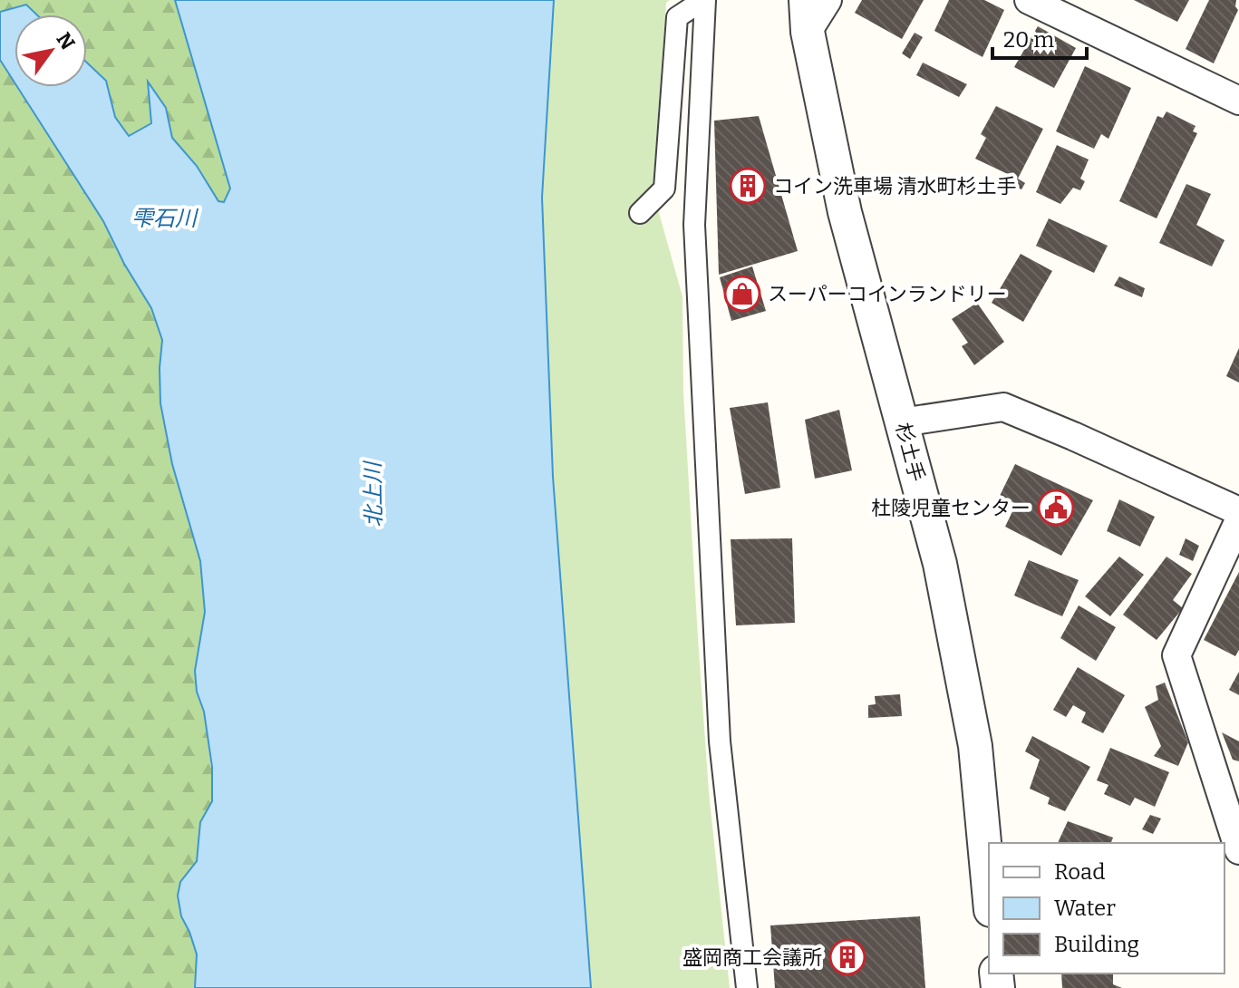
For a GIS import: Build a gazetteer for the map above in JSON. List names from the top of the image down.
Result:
{
  "streets": {
    "street": ["杉土手"]
  },
  "water": ["雫石川", "北上川"],
  "places": {
    "building": ["コイン洗車場 清水町杉土手", "盛岡商工会議所"],
    "shop": ["スーパーコインランドリー"],
    "public building": ["杜陵児童センター"]
  },
  "legend": ["Road", "Water", "Building"],
  "scale_bar": "20 m",
  "north": "top right"
}
